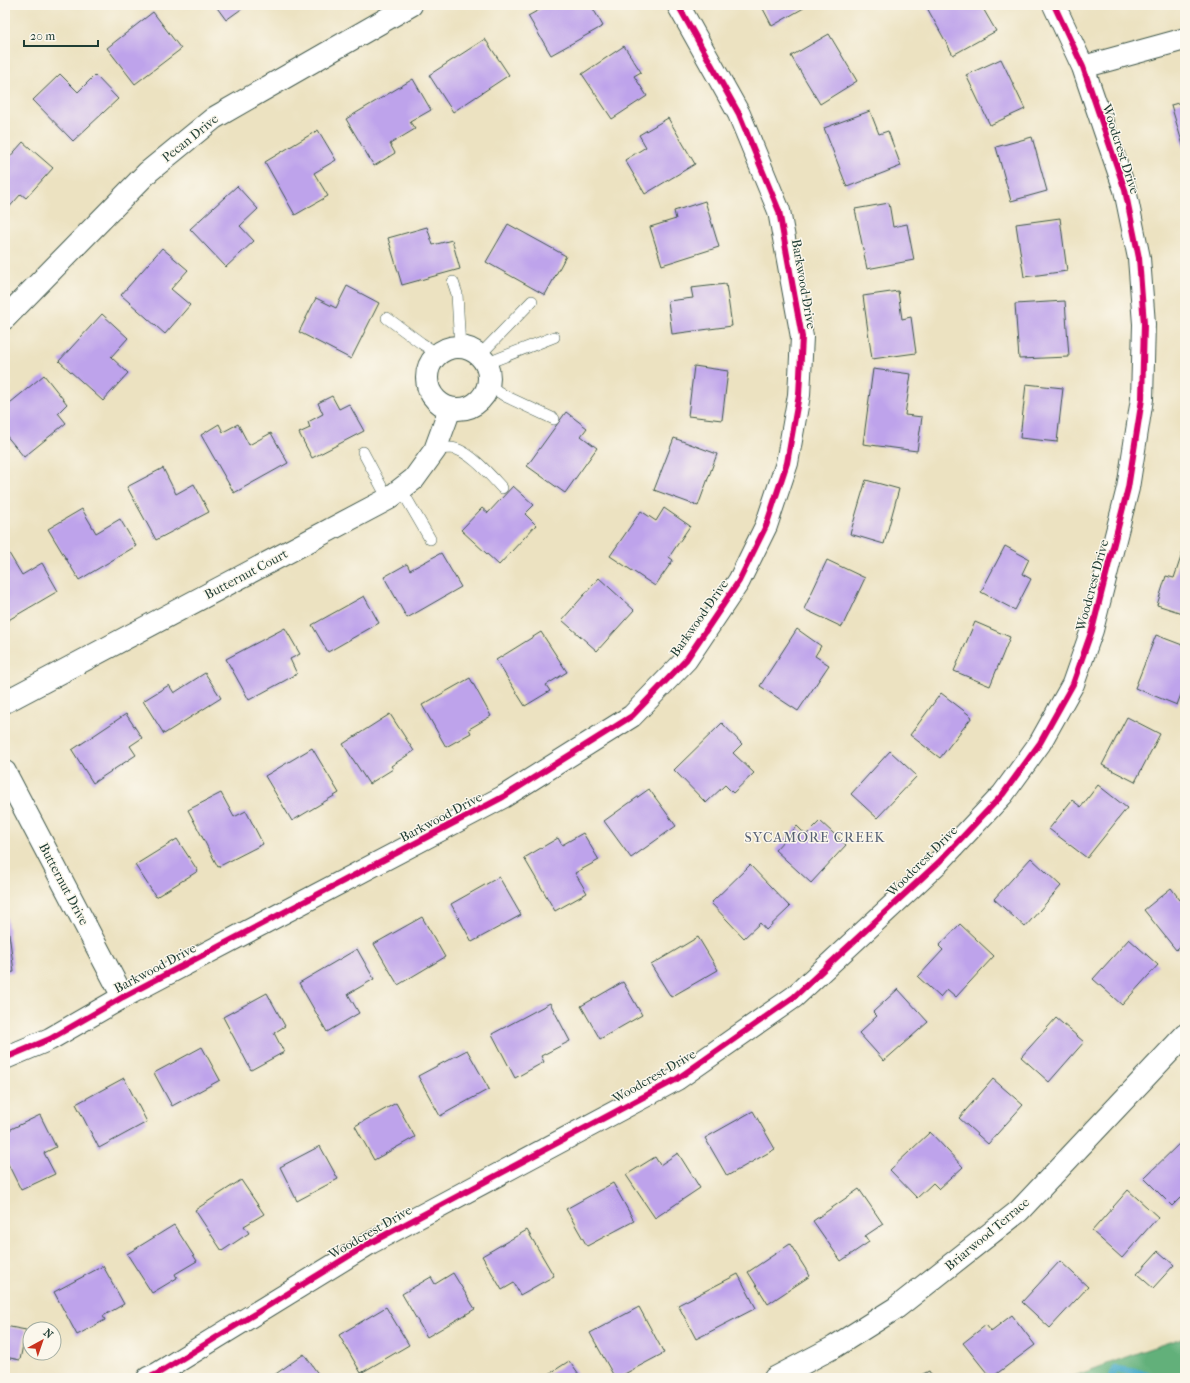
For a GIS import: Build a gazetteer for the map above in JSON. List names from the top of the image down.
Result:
{
  "streets": {
    "street": [
      "Pecan Drive",
      "Woodcrest Drive",
      "Barkwood Drive",
      "Butternut Court",
      "Butternut Drive",
      "Briarwood Terrace"
    ]
  },
  "crossings": [
    ["Barkwood Drive", "Butternut Drive"]
  ],
  "districts": ["SYCAMORE CREEK"],
  "scale_bar": "20 m",
  "north": "top right"
}
